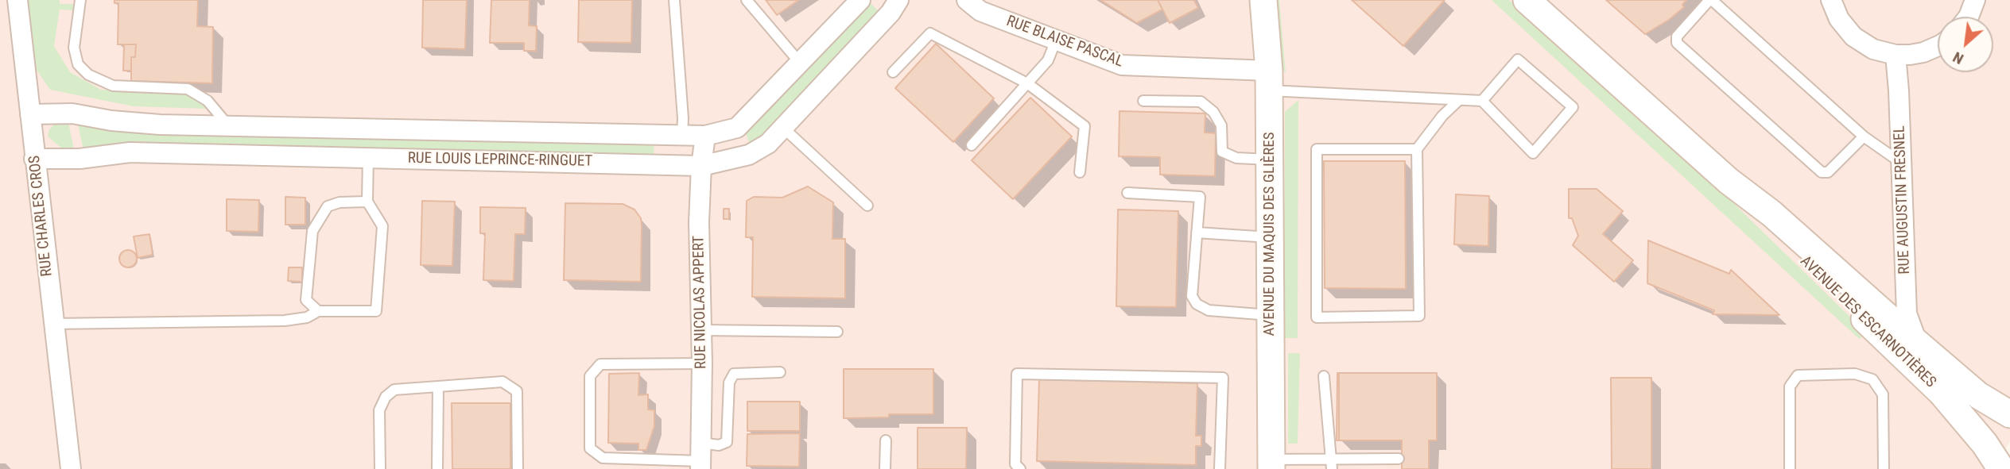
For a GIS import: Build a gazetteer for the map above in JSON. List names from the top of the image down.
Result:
{
  "streets": {
    "main road": ["AVENUE DU MAQUIS DES GLIÈRES", "AVENUE DES ESCARNOTIÈRES"],
    "street": [
      "RUE BLAISE PASCAL",
      "RUE LOUIS LEPRINCE-RINGUET",
      "RUE AUGUSTIN FRESNEL",
      "RUE CHARLES CROS",
      "RUE NICOLAS APPERT"
    ]
  },
  "crossings": [
    ["RUE BLAISE PASCAL", "AVENUE DU MAQUIS DES GLIÈRES"],
    ["RUE LOUIS LEPRINCE-RINGUET", "RUE CHARLES CROS"],
    ["RUE LOUIS LEPRINCE-RINGUET", "RUE NICOLAS APPERT"],
    ["RUE AUGUSTIN FRESNEL", "AVENUE DES ESCARNOTIÈRES"]
  ],
  "north": "bottom left"
}
